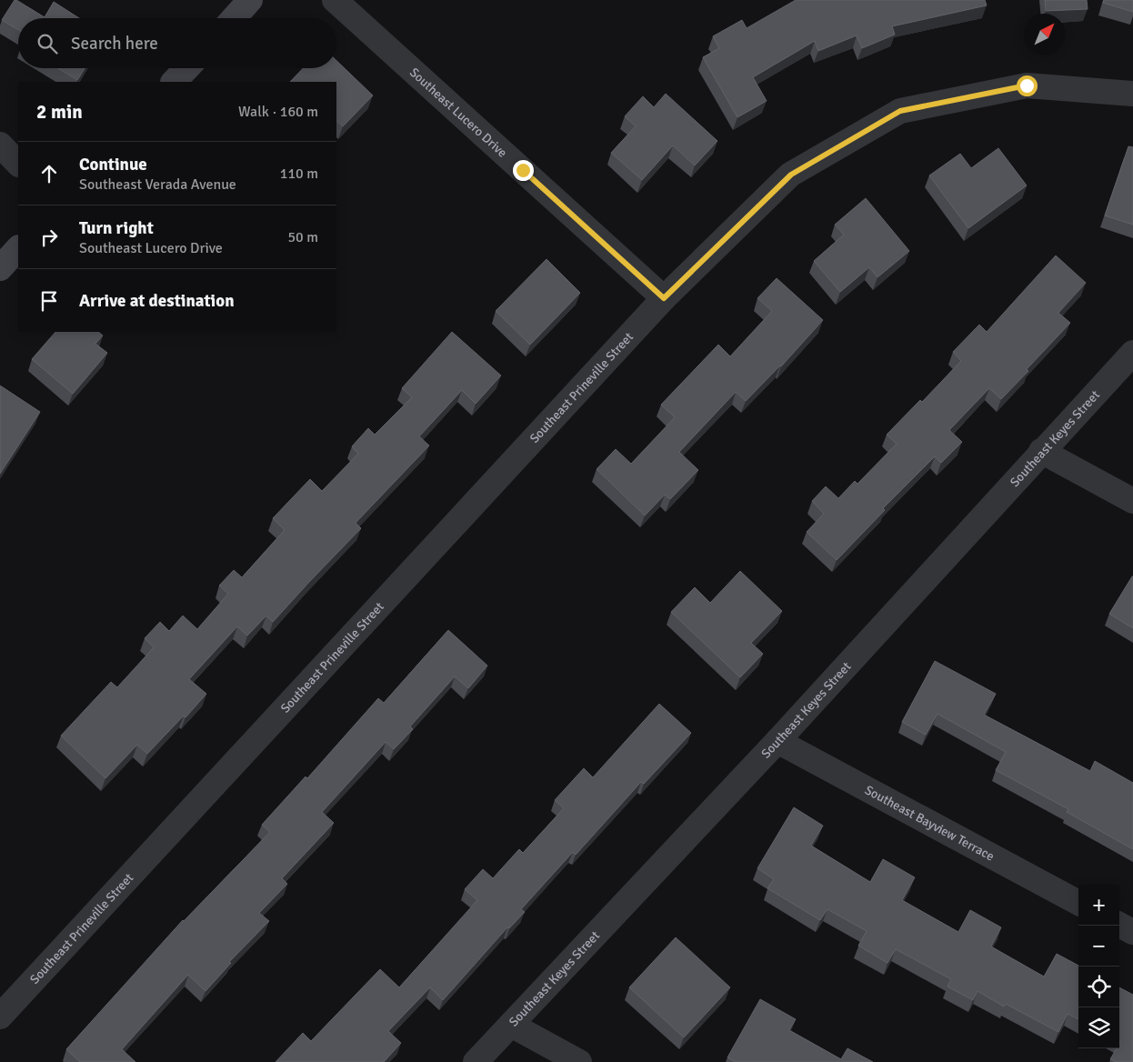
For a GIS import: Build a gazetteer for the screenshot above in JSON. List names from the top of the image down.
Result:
{
  "streets": {
    "street": [
      "Southeast Lucero Drive",
      "Southeast Prineville Street",
      "Southeast Keyes Street",
      "Southeast Bayview Terrace"
    ]
  },
  "crossings": [
    ["Southeast Lucero Drive", "Southeast Prineville Street"],
    ["Southeast Keyes Street", "Southeast Bayview Terrace"]
  ],
  "north": "top right",
  "page": {
    "search": "Search here",
    "heading": ["2 min", "Walk · 160 m"],
    "list": [
      ["Continue", "Southeast Verada Avenue", "110 m"],
      ["Turn right", "Southeast Lucero Drive", "50 m"],
      "Arrive at destination"
    ],
    "map_buttons": ["+", "−"]
  }
}
